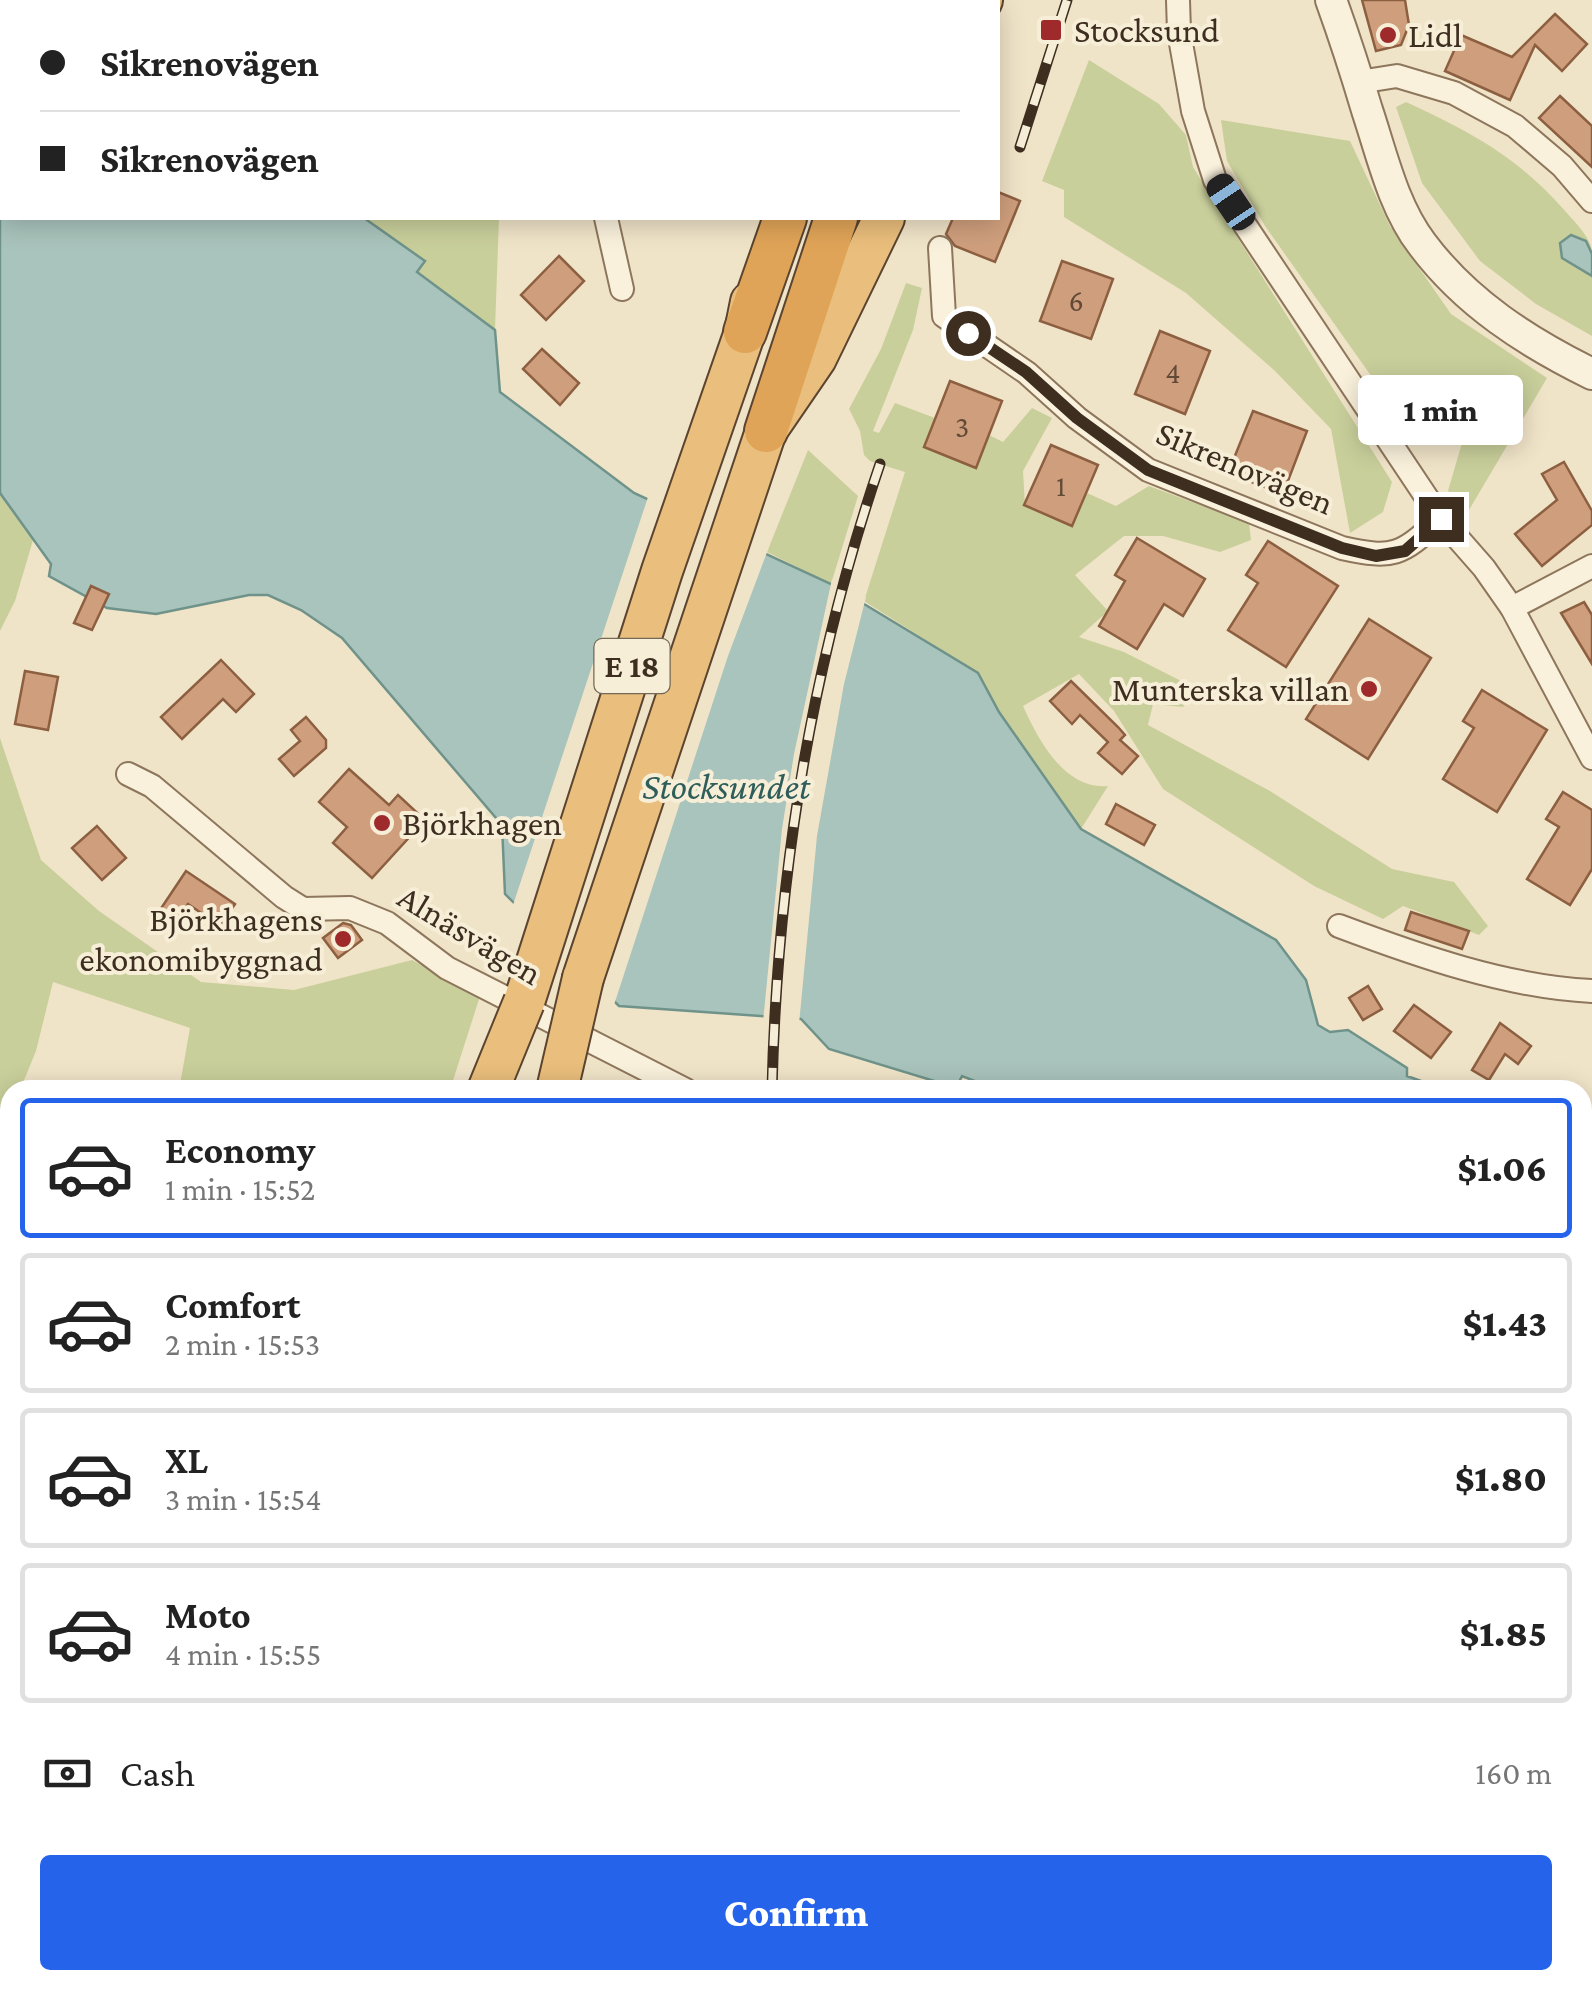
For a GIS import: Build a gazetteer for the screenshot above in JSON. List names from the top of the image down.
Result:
{
  "streets": {
    "highway": ["E 18"],
    "street": ["Sikrenovägen", "Alnäsvägen"]
  },
  "water": ["Stocksundet"],
  "places": {
    "transit": ["Stocksund"],
    "other": [
      "Lidl",
      "Munterska villan",
      "Björkhagen",
      "Björkhagens ekonomibyggnad"
    ]
  },
  "house_numbers": [
    "6",
    "4",
    "3",
    "1"
  ],
  "page": {
    "banner": ["Sikrenovägen", "Sikrenovägen"],
    "bubble": "1 min",
    "list": [
      {
        "name": "Economy",
        "note": "1 min · 15:52",
        "value": "$1.06"
      },
      {
        "name": "Comfort",
        "note": "2 min · 15:53",
        "value": "$1.43"
      },
      {
        "name": "XL",
        "note": "3 min · 15:54",
        "value": "$1.80"
      },
      {
        "name": "Moto",
        "note": "4 min · 15:55",
        "value": "$1.85"
      }
    ],
    "pay": ["Cash", "160 m"],
    "buttons": "Confirm"
  }
}
